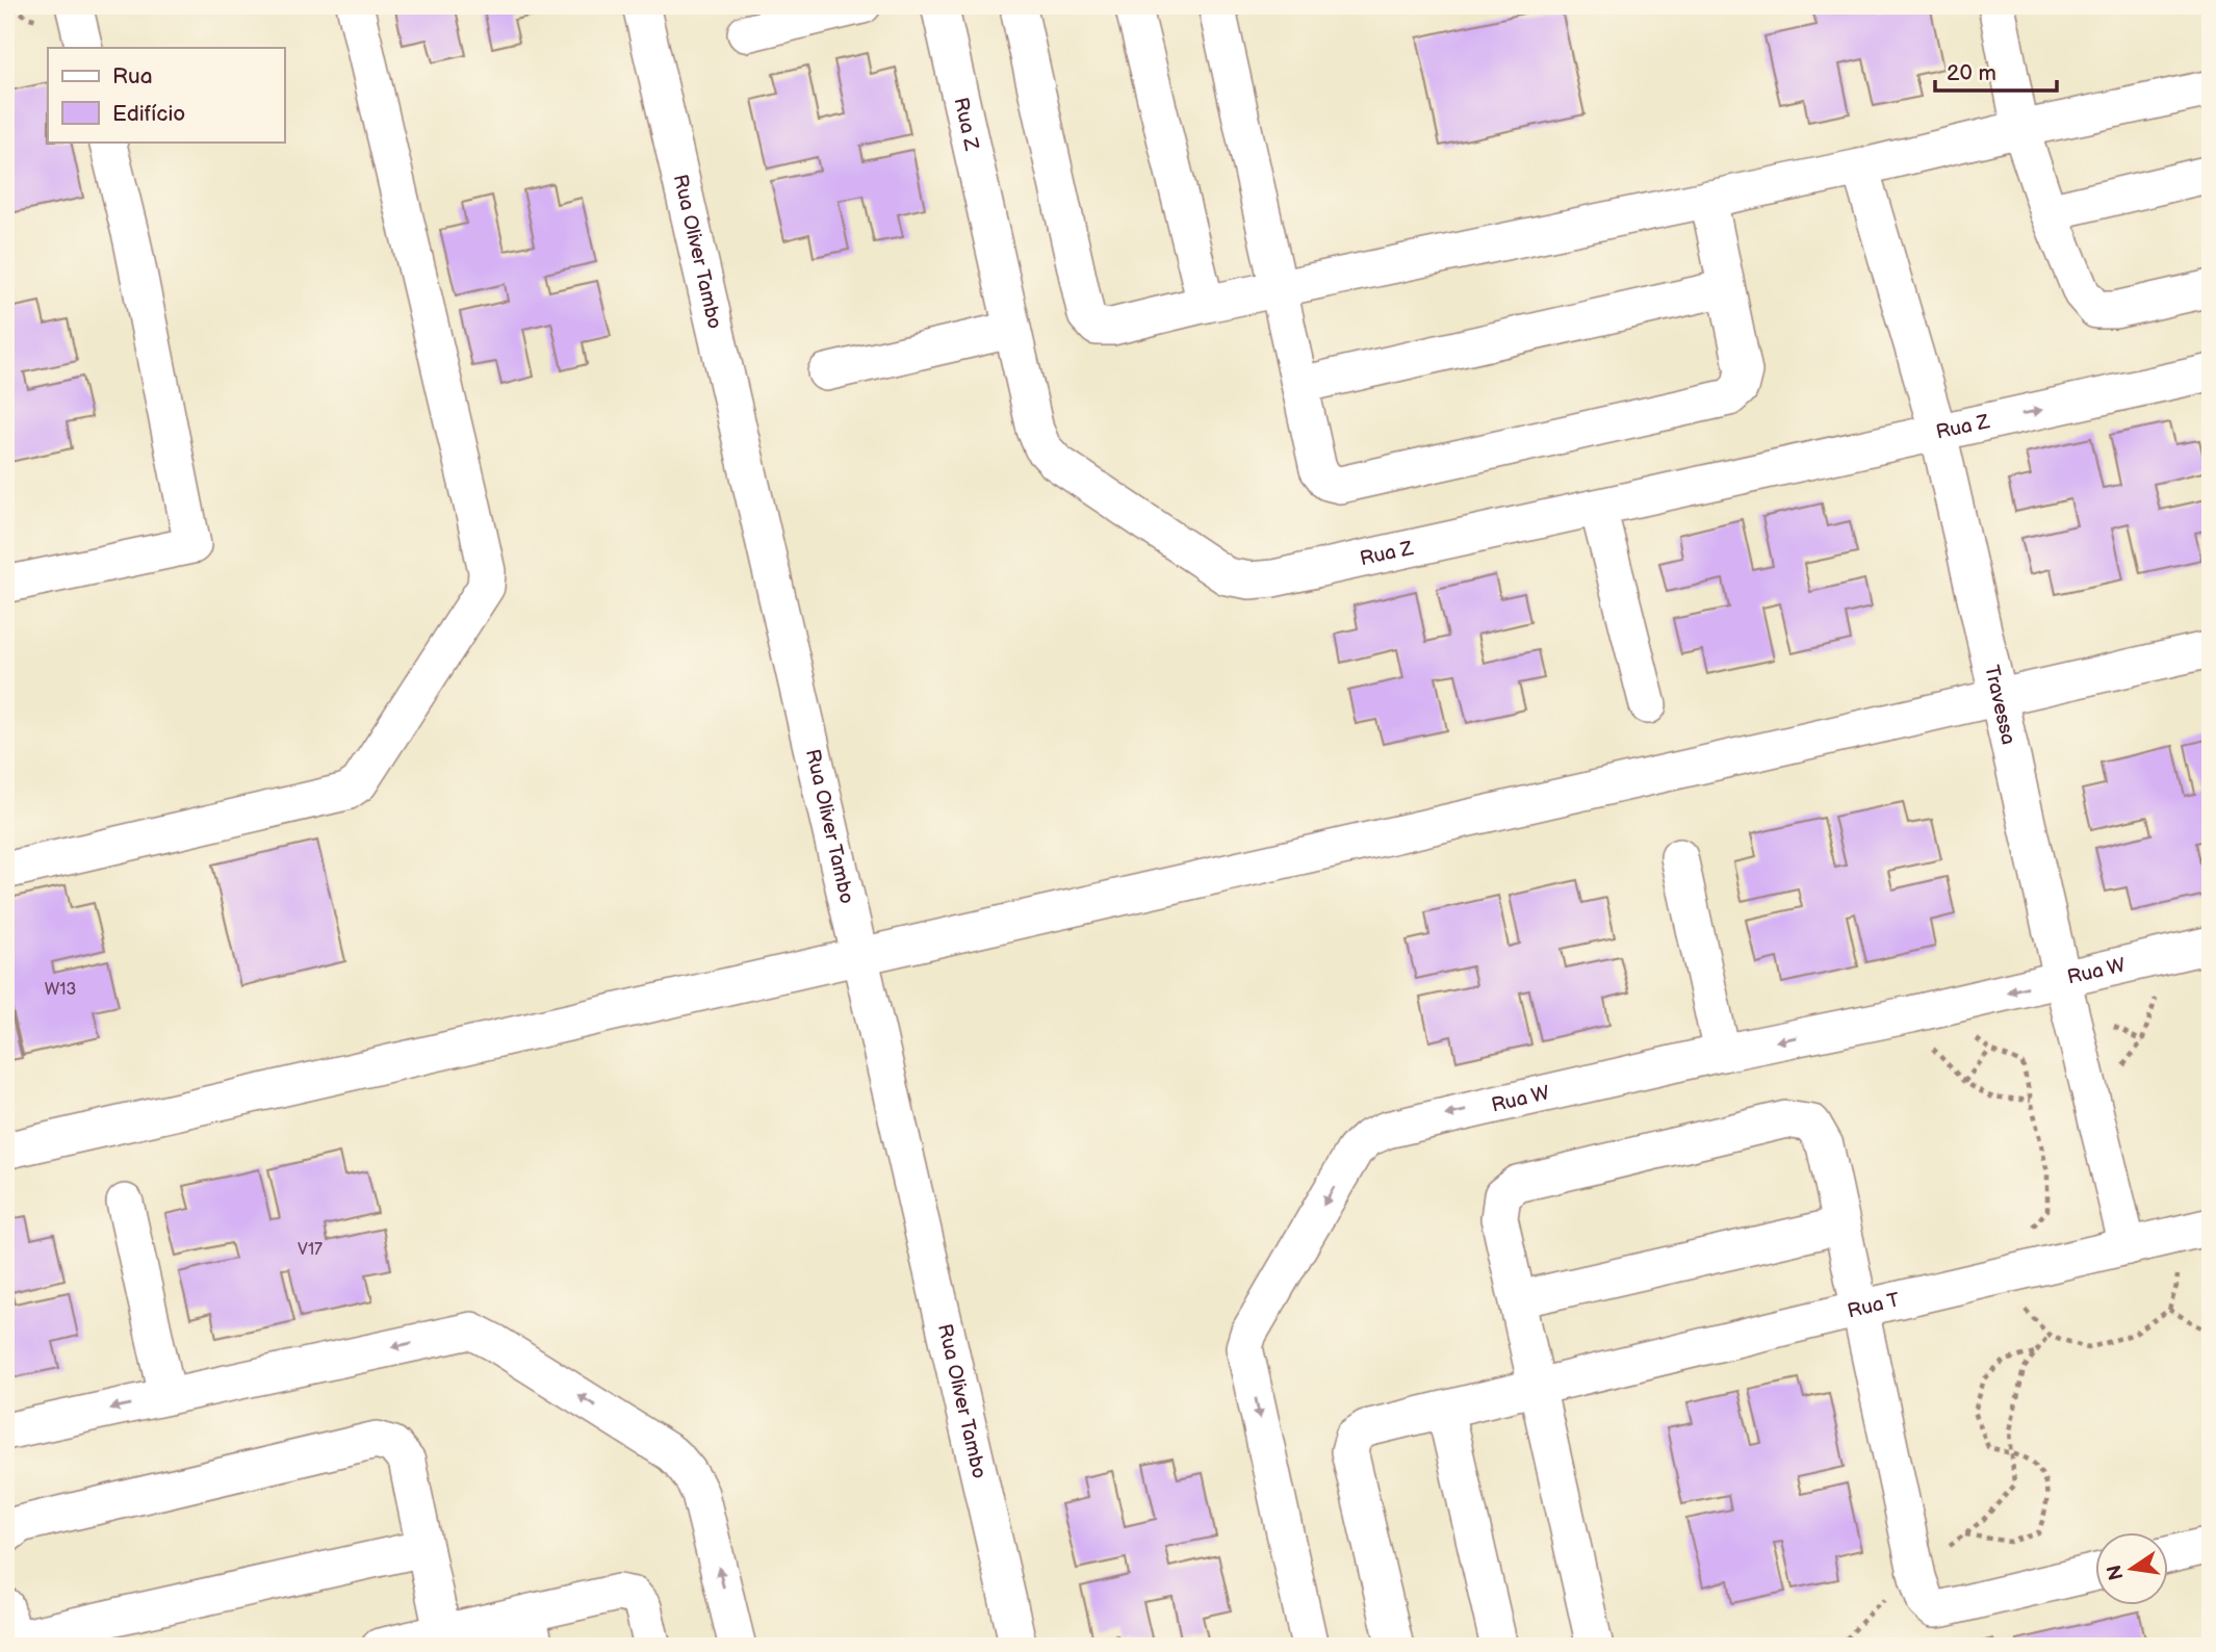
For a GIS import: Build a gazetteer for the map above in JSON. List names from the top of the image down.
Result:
{
  "streets": {
    "street": [
      "Rua Z",
      "Rua Oliver Tambo",
      "Travessa",
      "Rua W",
      "Rua T"
    ]
  },
  "crossings": [
    ["Rua Z", "Travessa"],
    ["Travessa", "Rua W"],
    ["Travessa", "Rua T"]
  ],
  "house_numbers": ["W13", "V17"],
  "legend": ["Rua", "Edifício"],
  "scale_bar": "20 m",
  "north": "left"
}
